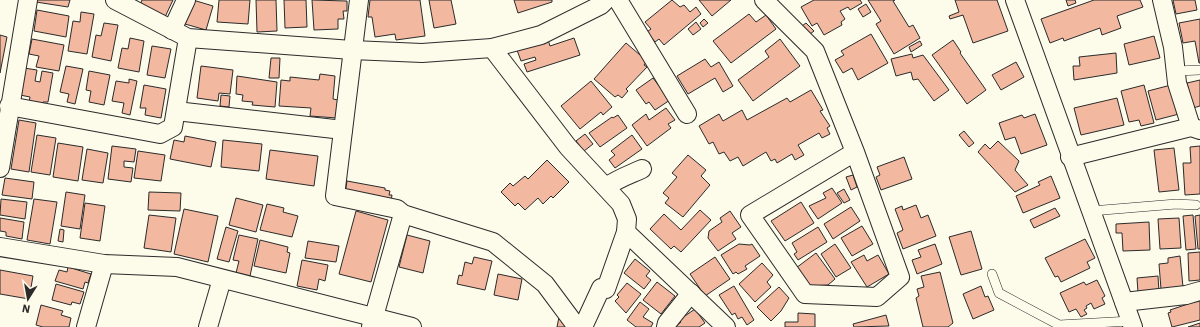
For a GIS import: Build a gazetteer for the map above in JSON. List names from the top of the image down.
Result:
{
  "north": "bottom"
}
